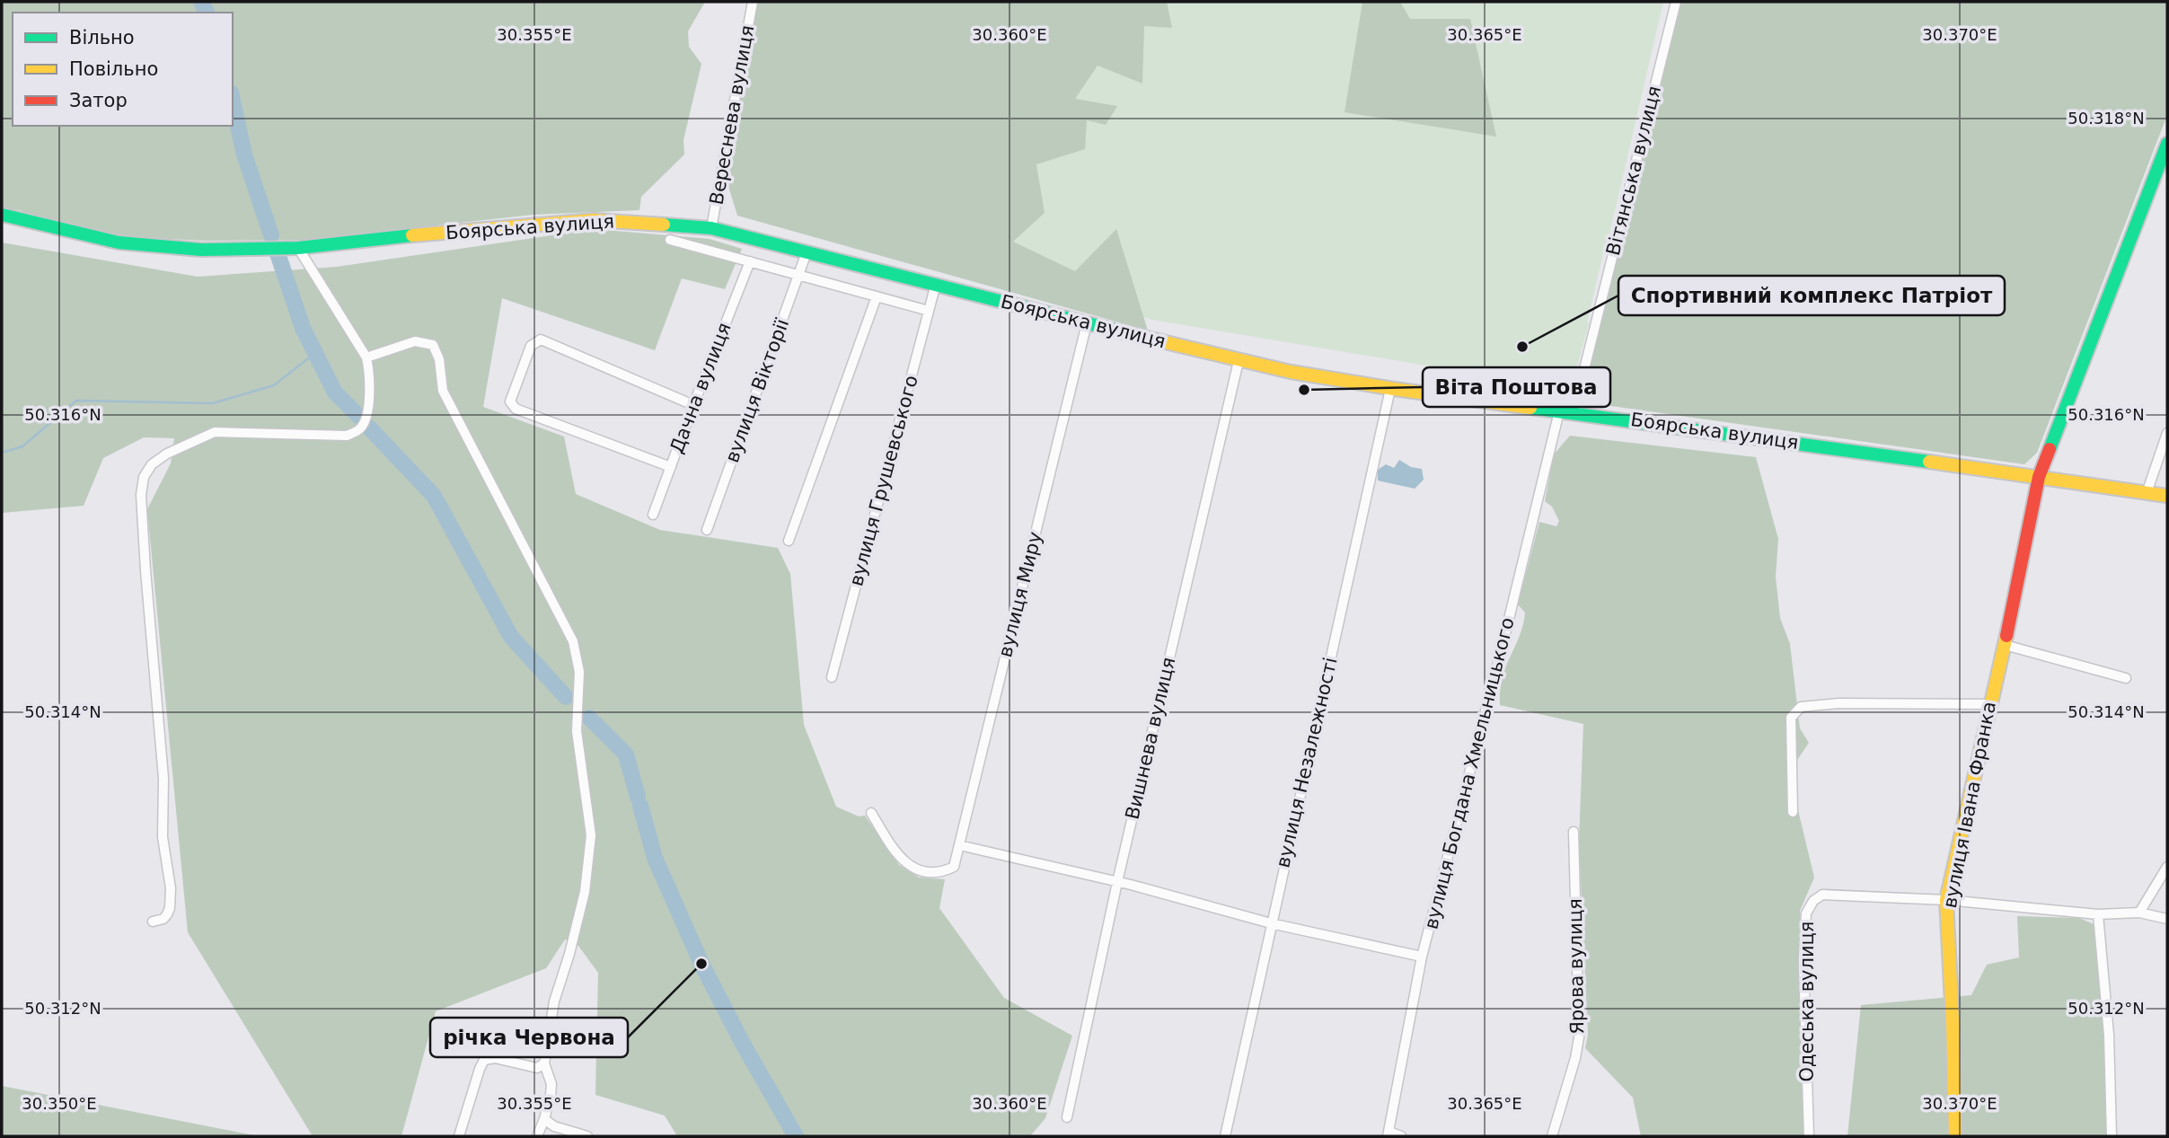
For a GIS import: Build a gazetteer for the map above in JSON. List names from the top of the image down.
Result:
{
  "streets": {
    "street": [
      "Вереснева вулиця",
      "Вітянська вулиця",
      "Боярська вулиця",
      "Дачна вулиця",
      "вулиця Вікторії",
      "вулиця Грушевського",
      "вулиця Миру",
      "Вишнева вулиця",
      "вулиця Незалежності",
      "вулиця Богдана Хмельницького",
      "вулиця Івана Франка",
      "Ярова вулиця",
      "Одеська вулиця"
    ]
  },
  "crossings": [
    ["Вереснева вулиця", "Боярська вулиця"],
    ["Вітянська вулиця", "Боярська вулиця"],
    ["Боярська вулиця", "вулиця Вікторії"],
    ["Боярська вулиця", "вулиця Грушевського"],
    ["Боярська вулиця", "вулиця Миру"],
    ["Боярська вулиця", "Вишнева вулиця"],
    ["Боярська вулиця", "вулиця Незалежності"],
    ["Боярська вулиця", "вулиця Богдана Хмельницького"],
    ["Боярська вулиця", "вулиця Івана Франка"],
    ["вулиця Івана Франка", "Одеська вулиця"]
  ],
  "places": ["Спортивний комплекс Патріот", "Віта Поштова", "річка Червона"],
  "legend": ["Вільно", "Повільно", "Затор"],
  "coordinates": [
    "30.355°E",
    "30.360°E",
    "30.365°E",
    "30.370°E",
    "50.318°N",
    "50.316°N",
    "50.314°N",
    "50.312°N",
    "30.350°E"
  ]
}
